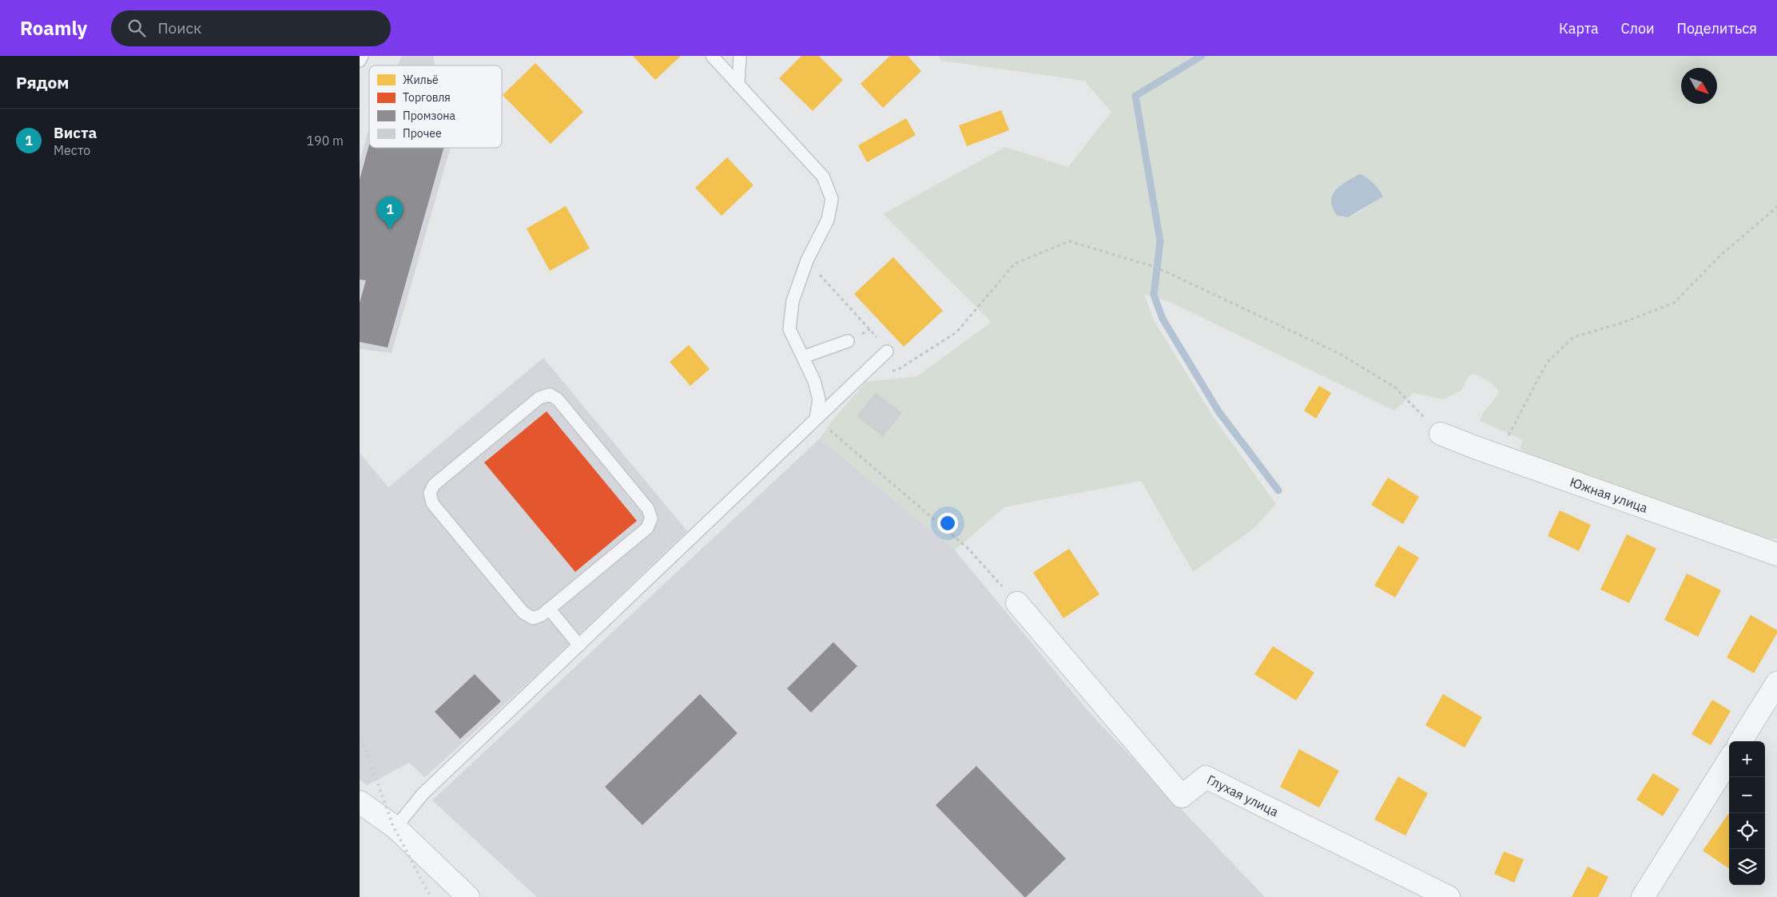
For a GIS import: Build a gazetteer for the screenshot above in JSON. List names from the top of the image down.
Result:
{
  "streets": {
    "street": ["Южная улица", "Глухая улица"]
  },
  "legend": [
    "Жильё",
    "Торговля",
    "Промзона",
    "Прочее"
  ],
  "north": "bottom right",
  "page": {
    "header": "Roamly",
    "search": "Поиск",
    "nav": ["Карта", "Слои", "Поделиться"],
    "heading": "Рядом",
    "list": [
      {
        "mark": "1",
        "name": "Виста",
        "note": "Место",
        "value": "190 m"
      }
    ],
    "pins": "1",
    "map_buttons": ["+", "−"]
  }
}
